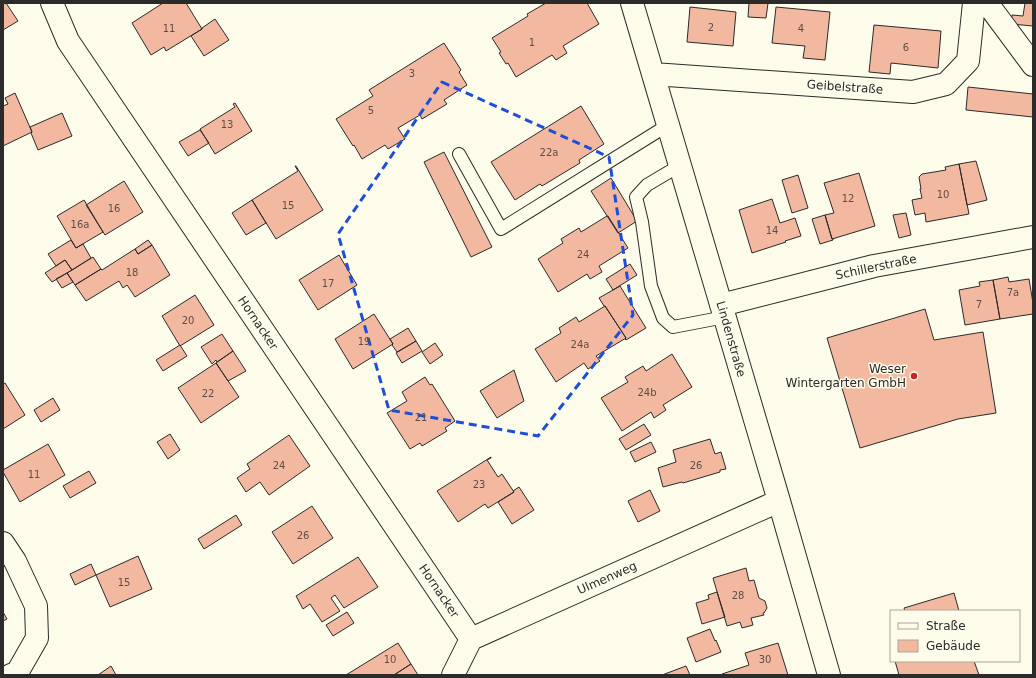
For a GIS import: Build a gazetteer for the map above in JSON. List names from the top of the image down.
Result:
{
  "streets": {
    "street": [
      "Geibelstraße",
      "Schillerstraße",
      "Hornacker",
      "Lindenstraße",
      "Ulmenweg"
    ]
  },
  "crossings": [
    ["Geibelstraße", "Lindenstraße"],
    ["Schillerstraße", "Lindenstraße"],
    ["Hornacker", "Ulmenweg"],
    ["Lindenstraße", "Ulmenweg"]
  ],
  "places": ["Weser Wintergarten GmbH"],
  "house_numbers": [
    "2",
    "11",
    "4",
    "1",
    "6",
    "3",
    "5",
    "13",
    "22a",
    "10",
    "12",
    "15",
    "16",
    "16a",
    "14",
    "24",
    "18",
    "17",
    "7a",
    "7",
    "20",
    "19",
    "24a",
    "24b",
    "22",
    "21",
    "24",
    "26",
    "11",
    "23",
    "26",
    "15",
    "28",
    "10",
    "30"
  ],
  "legend": ["Straße", "Gebäude"]
}
